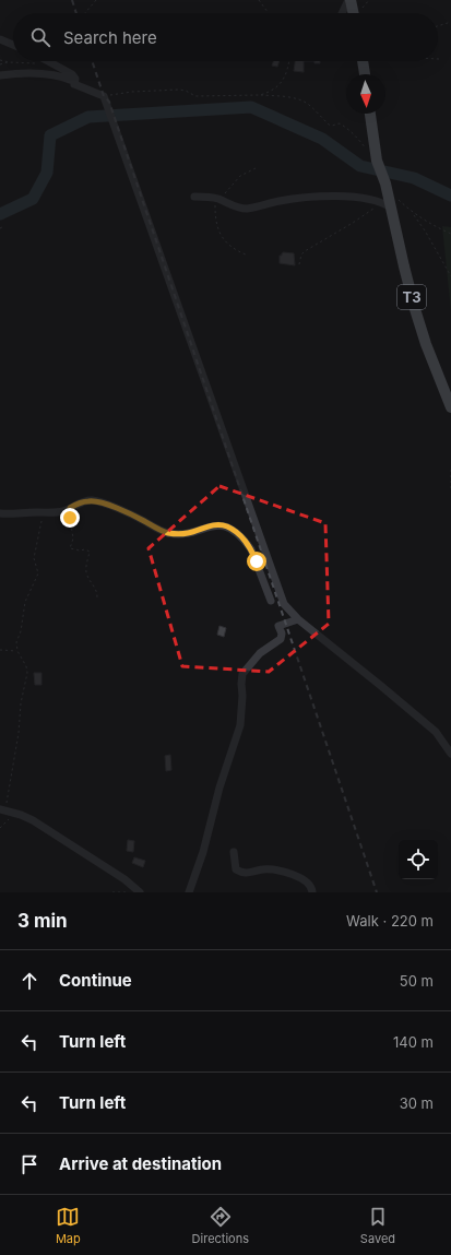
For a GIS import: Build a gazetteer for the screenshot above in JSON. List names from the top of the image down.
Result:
{
  "streets": {
    "highway": ["T3"]
  },
  "north": "bottom",
  "page": {
    "search": "Search here",
    "heading": ["3 min", "Walk · 220 m"],
    "list": [
      ["Continue", "50 m"],
      ["Turn left", "140 m"],
      ["Turn left", "30 m"],
      "Arrive at destination"
    ],
    "nav": ["Map", "Directions", "Saved"]
  }
}
